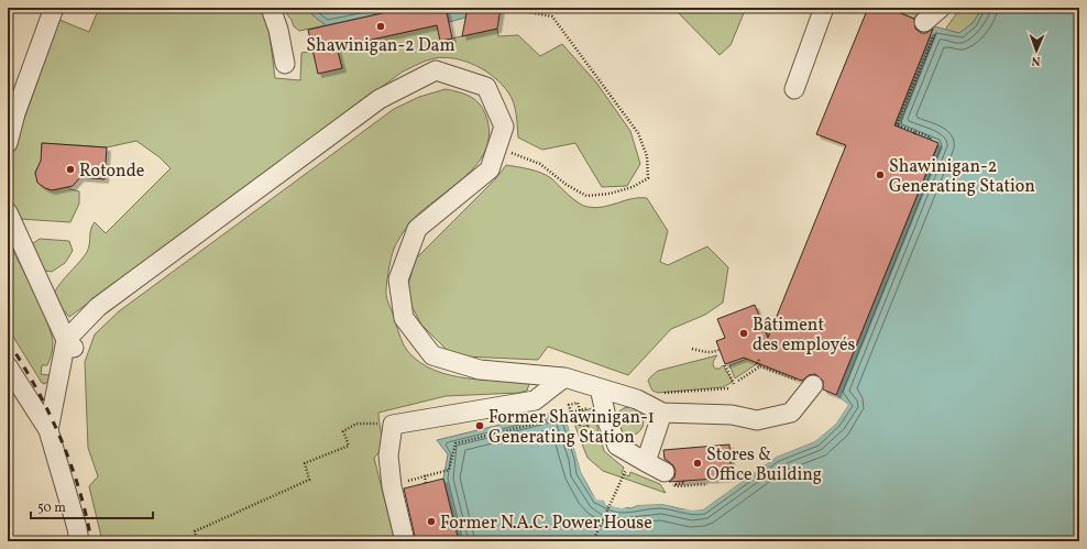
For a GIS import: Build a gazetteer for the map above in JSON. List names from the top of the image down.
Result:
{
  "places": [
    "Shawinigan-2 Dam",
    "Rotonde",
    "Shawinigan-2 Generating Station",
    "Bâtiment des employés",
    "Former Shawinigan-1 Generating Station",
    "Stores & Office Building",
    "Former N.A.C. Power House"
  ],
  "scale_bar": "50 m",
  "north": "bottom"
}
